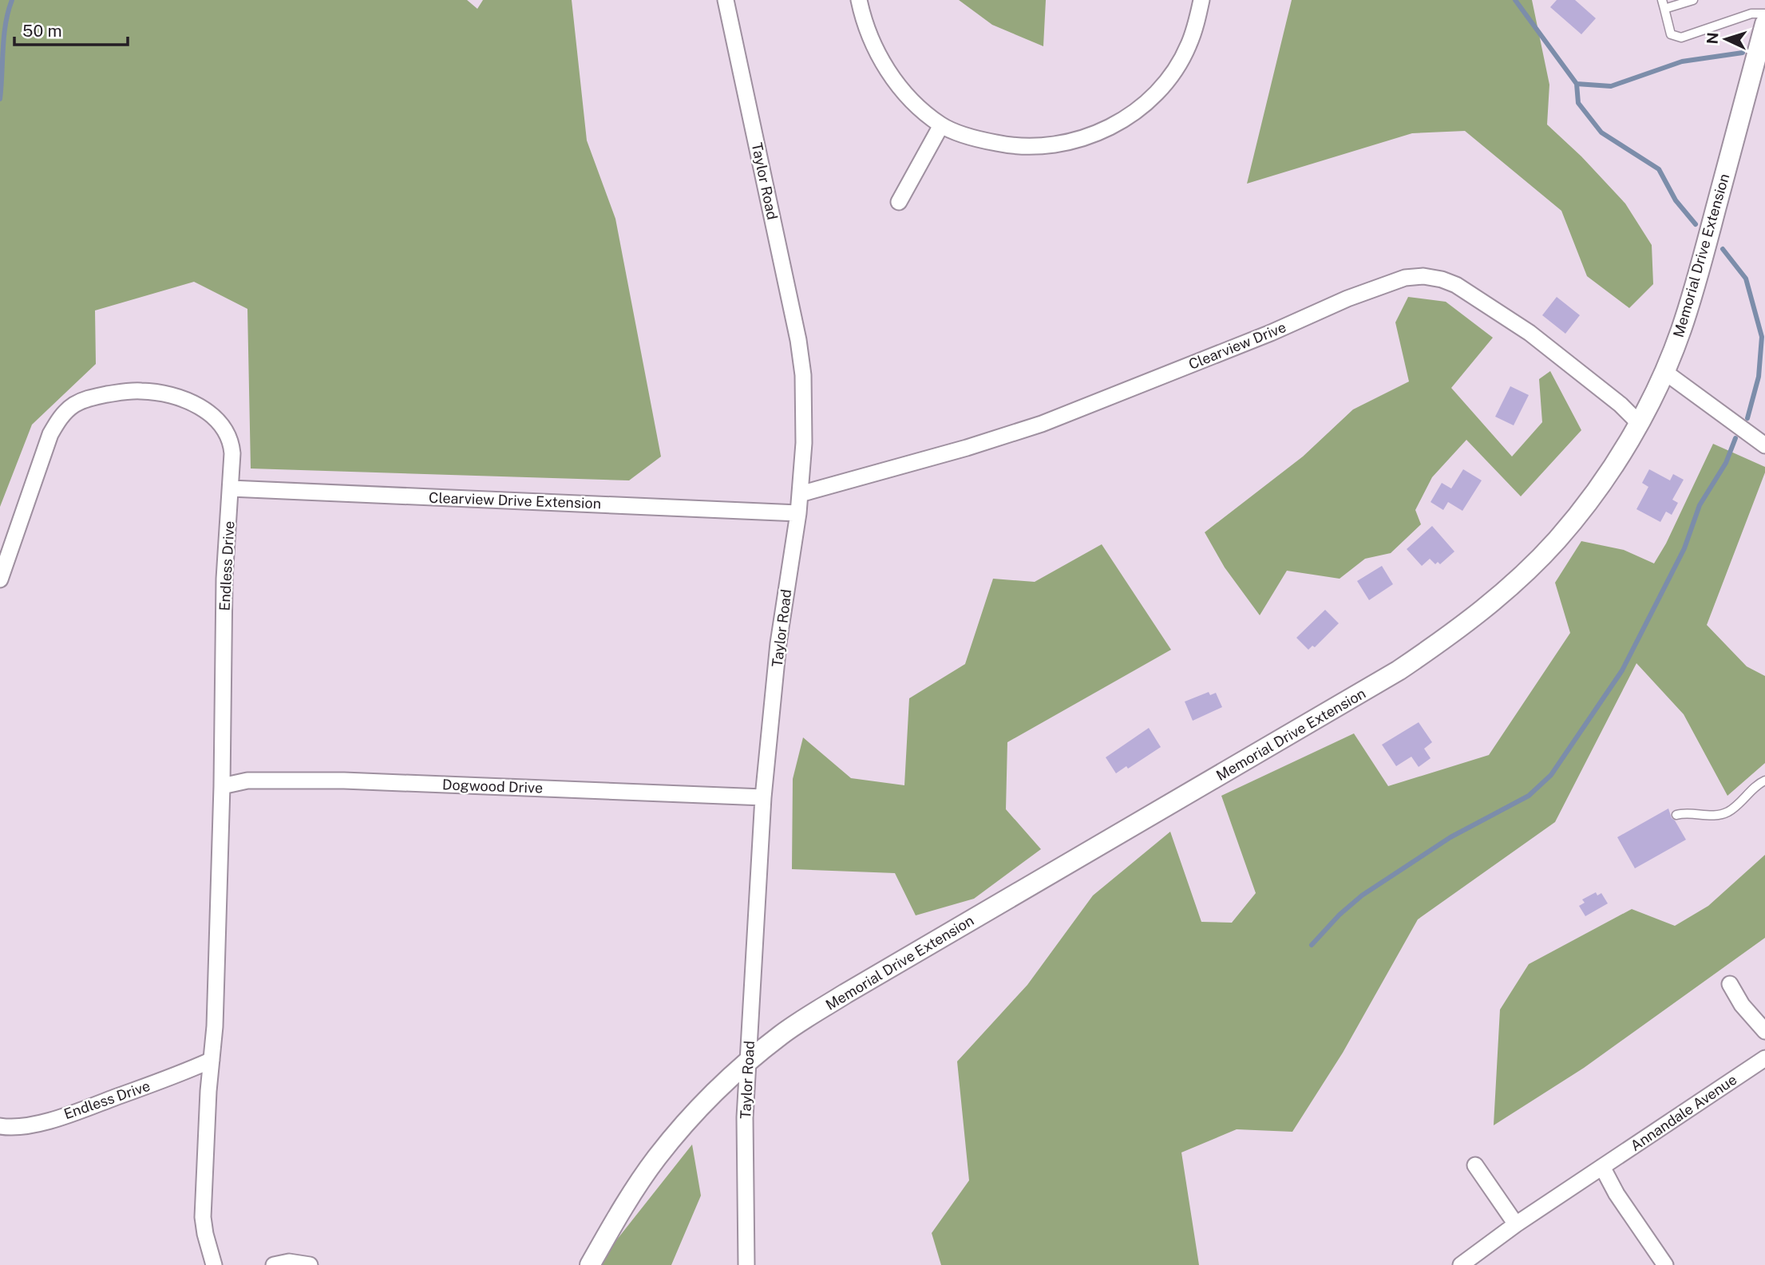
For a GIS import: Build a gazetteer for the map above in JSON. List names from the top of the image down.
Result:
{
  "streets": {
    "street": [
      "Taylor Road",
      "Memorial Drive Extension",
      "Clearview Drive",
      "Clearview Drive Extension",
      "Endless Drive",
      "Dogwood Drive",
      "Annandale Avenue"
    ]
  },
  "crossings": [
    ["Taylor Road", "Memorial Drive Extension"],
    ["Taylor Road", "Clearview Drive"],
    ["Taylor Road", "Clearview Drive Extension"],
    ["Taylor Road", "Dogwood Drive"],
    ["Memorial Drive Extension", "Clearview Drive"],
    ["Clearview Drive Extension", "Endless Drive"],
    ["Endless Drive", "Dogwood Drive"]
  ],
  "scale_bar": "50 m",
  "north": "left"
}
